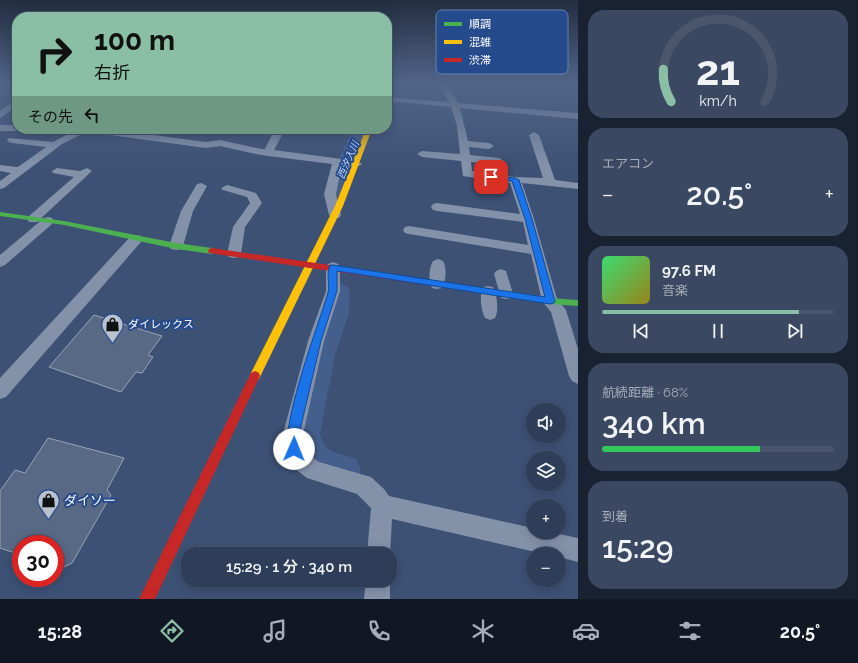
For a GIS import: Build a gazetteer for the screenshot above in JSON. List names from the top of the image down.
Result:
{
  "water": ["西汐入川"],
  "places": {
    "shop": ["ダイレックス", "ダイソー"]
  },
  "legend": ["順調", "混雑", "渋滞"],
  "page": {
    "turn": ["100 m", "右折"],
    "then": "その先",
    "tile": [
      "エアコン",
      ["航続距離 · 68%", "340 km"],
      ["到着", "15:29"]
    ],
    "heat": ["−", "20.5°", "+"],
    "song": ["97.6 FM", "音楽"],
    "map_buttons": ["+", "−"],
    "limit": "30",
    "trip": "15:29 · 1 分 · 340 m",
    "tabs": ["15:28", "20.5°"],
    "gauge": ["21", "km/h"]
  }
}
